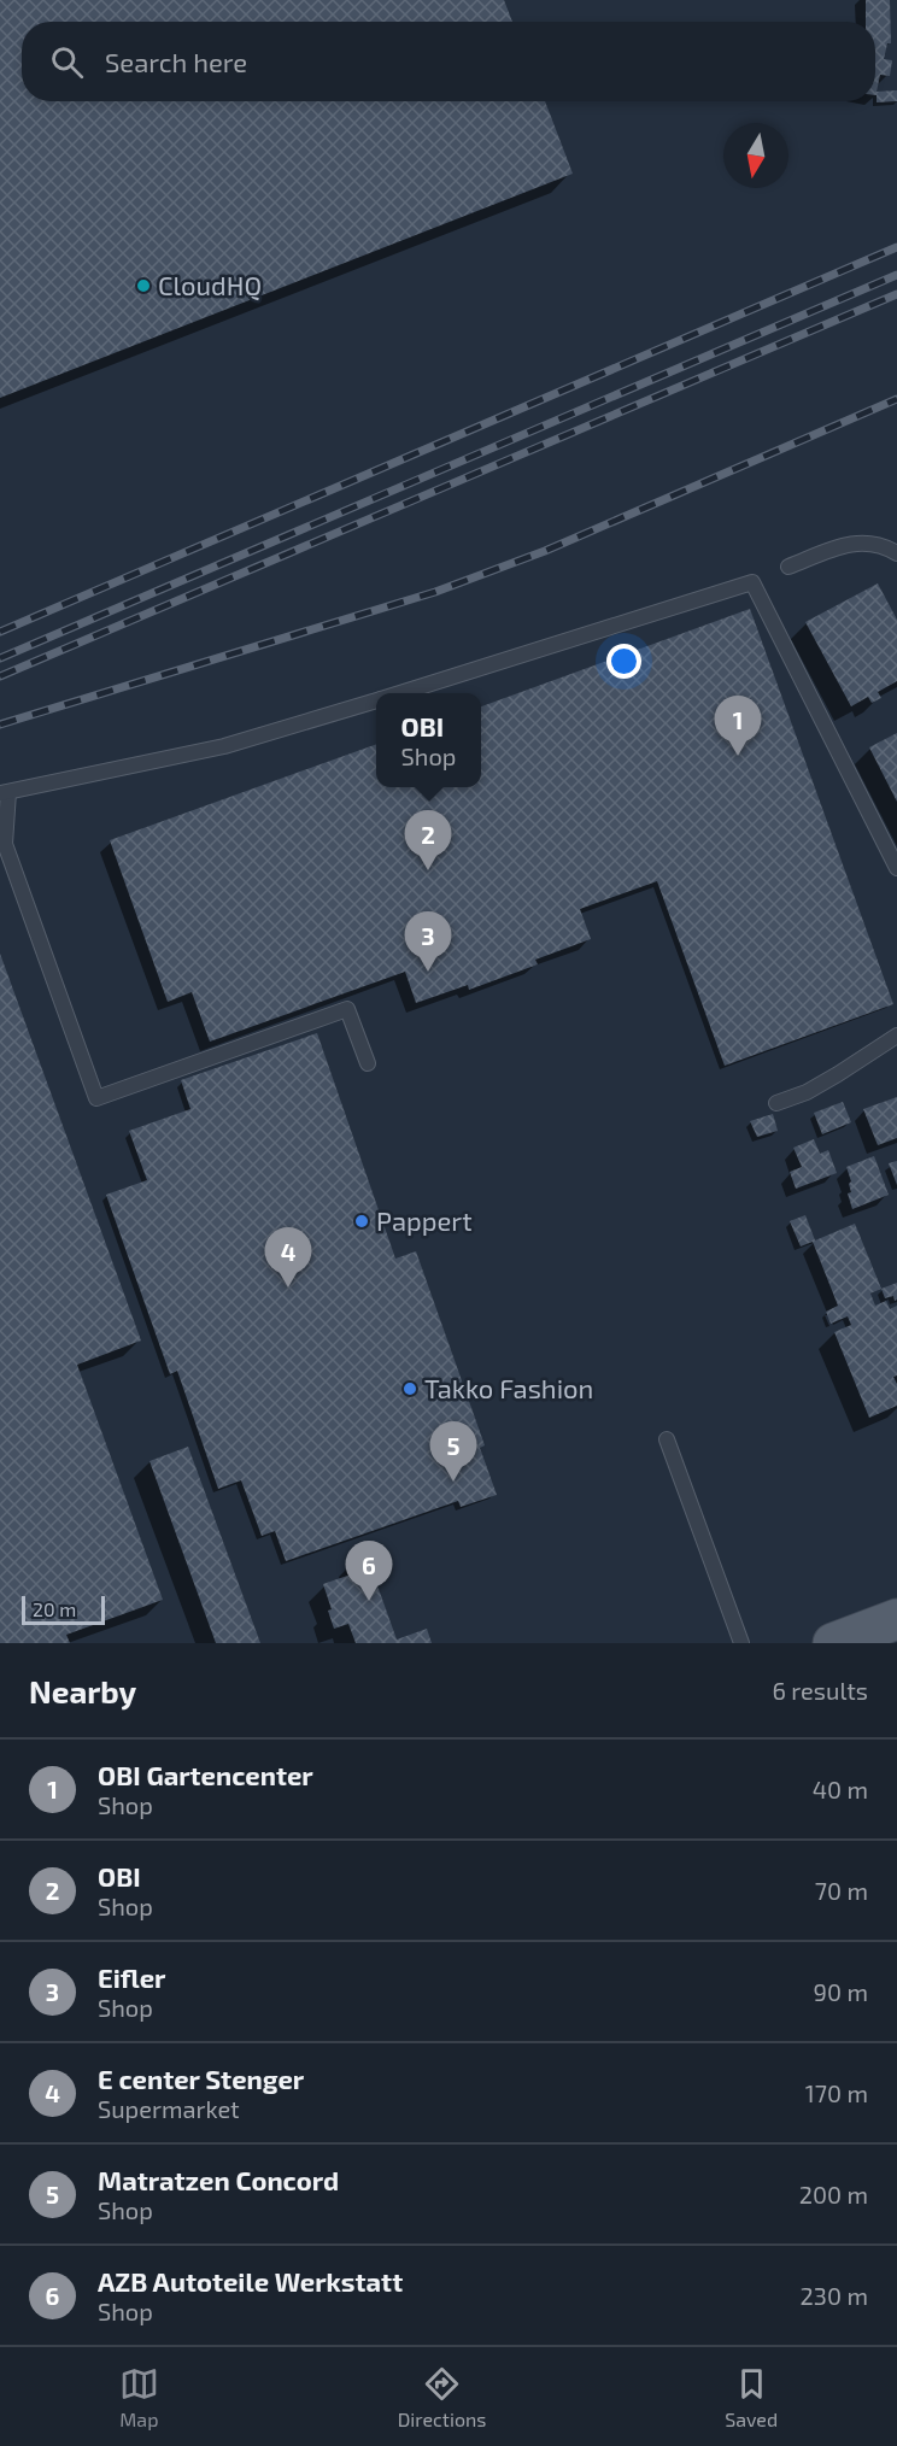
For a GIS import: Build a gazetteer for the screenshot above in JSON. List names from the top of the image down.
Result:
{
  "places": ["CloudHQ", "Pappert", "Takko Fashion"],
  "scale_bar": "20 m",
  "north": "bottom",
  "page": {
    "search": "Search here",
    "popup": ["OBI", "Shop"],
    "pins": [
      "1",
      "2",
      "3",
      "4",
      "5",
      "6"
    ],
    "scale": "20 m",
    "heading": ["Nearby", "6 results"],
    "list": [
      {
        "mark": "1",
        "name": "OBI Gartencenter",
        "note": "Shop",
        "value": "40 m"
      },
      {
        "mark": "2",
        "name": "OBI",
        "note": "Shop",
        "value": "70 m"
      },
      {
        "mark": "3",
        "name": "Eifler",
        "note": "Shop",
        "value": "90 m"
      },
      {
        "mark": "4",
        "name": "E center Stenger",
        "note": "Supermarket",
        "value": "170 m"
      },
      {
        "mark": "5",
        "name": "Matratzen Concord",
        "note": "Shop",
        "value": "200 m"
      },
      {
        "mark": "6",
        "name": "AZB Autoteile Werkstatt",
        "note": "Shop",
        "value": "230 m"
      }
    ],
    "nav": ["Map", "Directions", "Saved"]
  }
}
